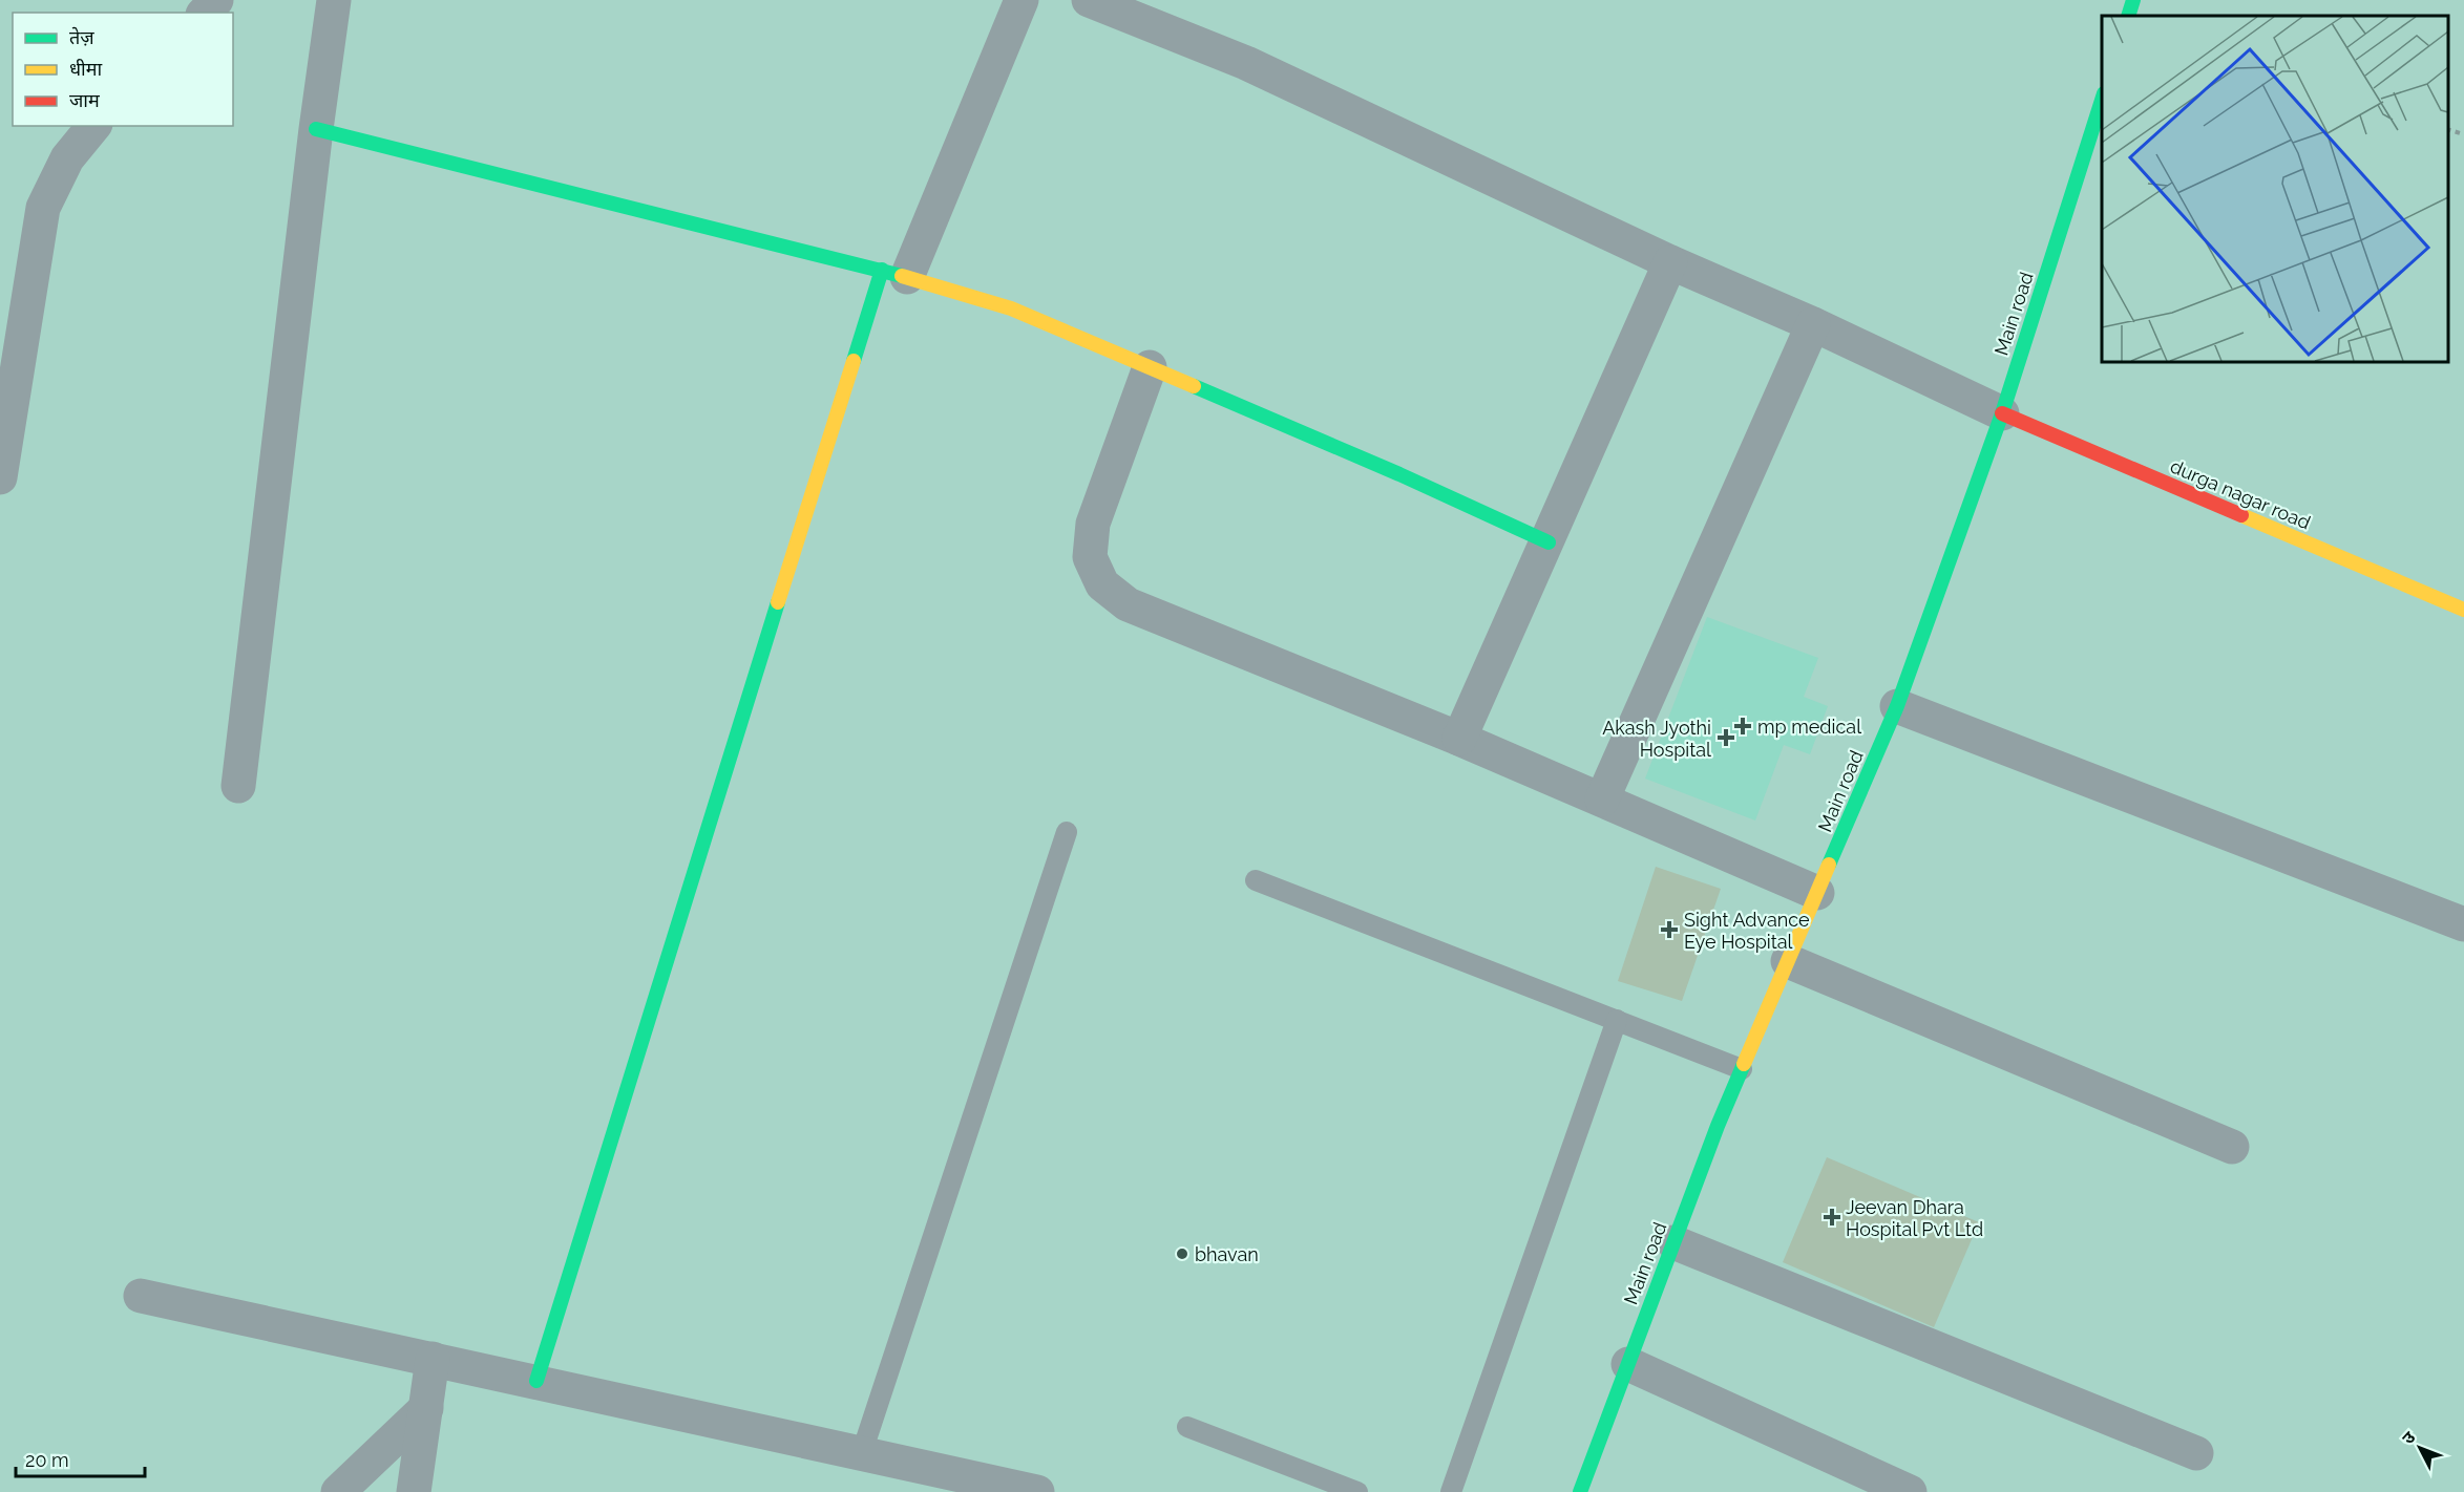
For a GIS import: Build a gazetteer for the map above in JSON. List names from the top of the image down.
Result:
{
  "streets": {
    "street": ["Main road", "durga nagar road"]
  },
  "crossings": [
    ["Main road", "durga nagar road"]
  ],
  "places": {
    "health": [
      "mp medical",
      "Akash Jyothi Hospital",
      "Sight Advance Eye Hospital",
      "Jeevan Dhara Hospital Pvt Ltd"
    ],
    "other": ["bhavan"]
  },
  "legend": ["तेज़", "धीमा", "जाम"],
  "scale_bar": "20 m",
  "north": "top left"
}
